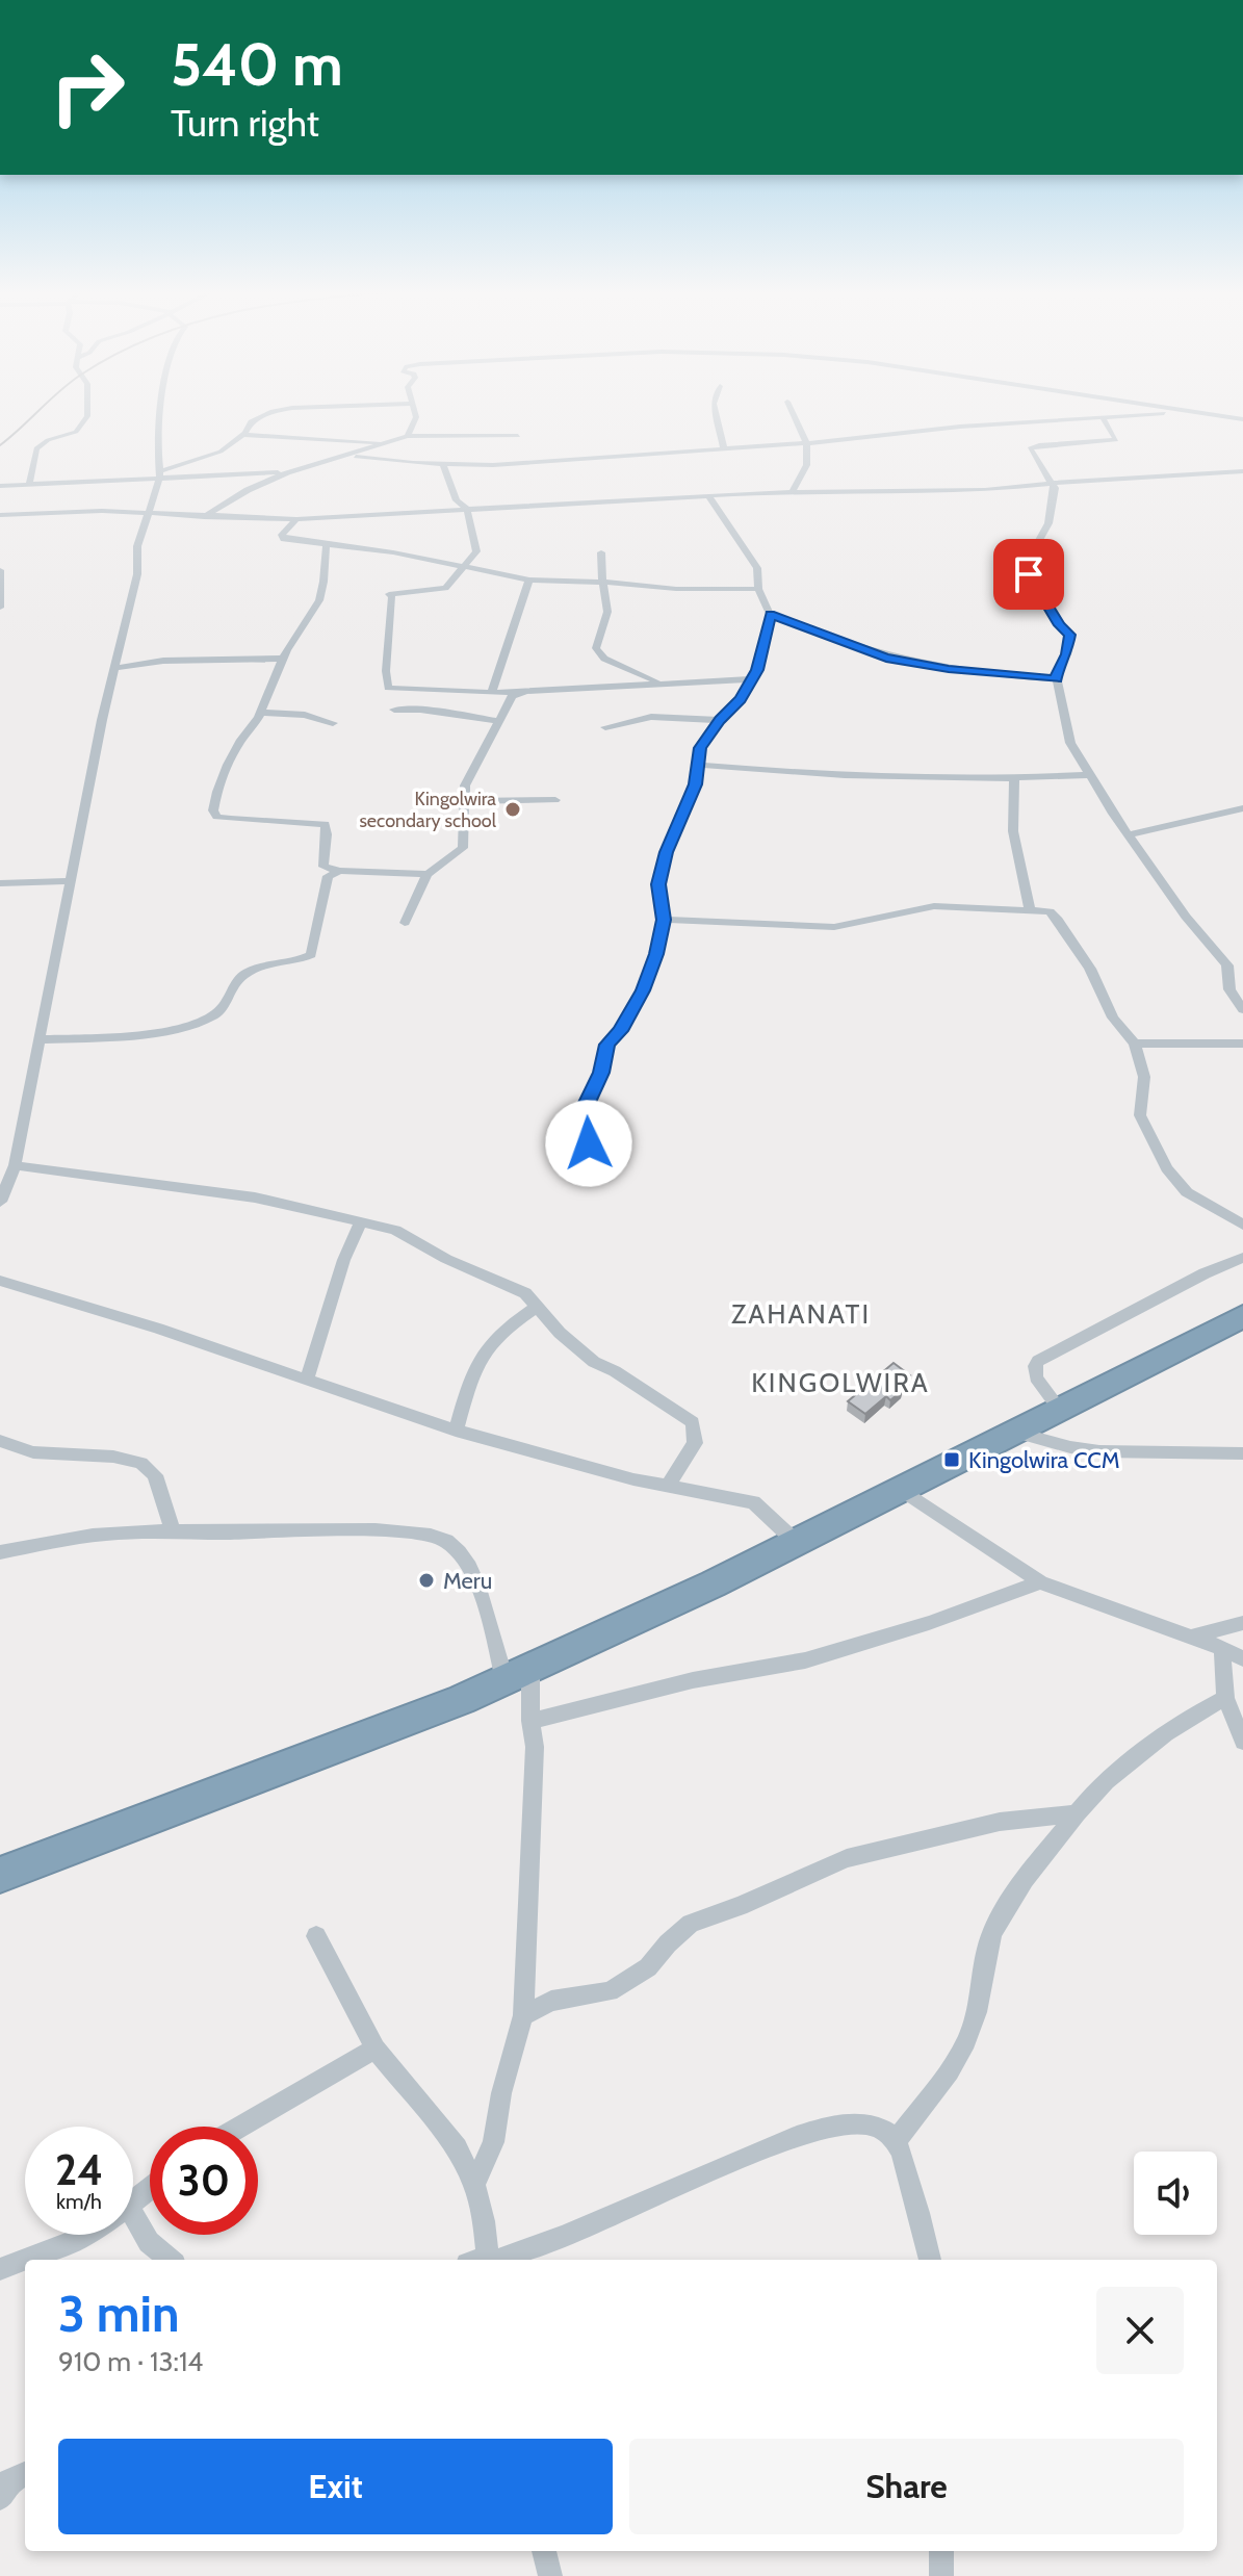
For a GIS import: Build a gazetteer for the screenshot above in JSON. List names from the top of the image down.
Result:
{
  "districts": ["ZAHANATI", "KINGOLWIRA"],
  "places": {
    "other": ["Kingolwira secondary school", "Meru"],
    "transit": ["Kingolwira CCM"]
  },
  "page": {
    "turn": ["540 m", "Turn right"],
    "speed": "24 km/h",
    "limit": "30",
    "heading": ["3 min", "910 m · 13:14"],
    "buttons": ["Exit", "Share"]
  }
}
